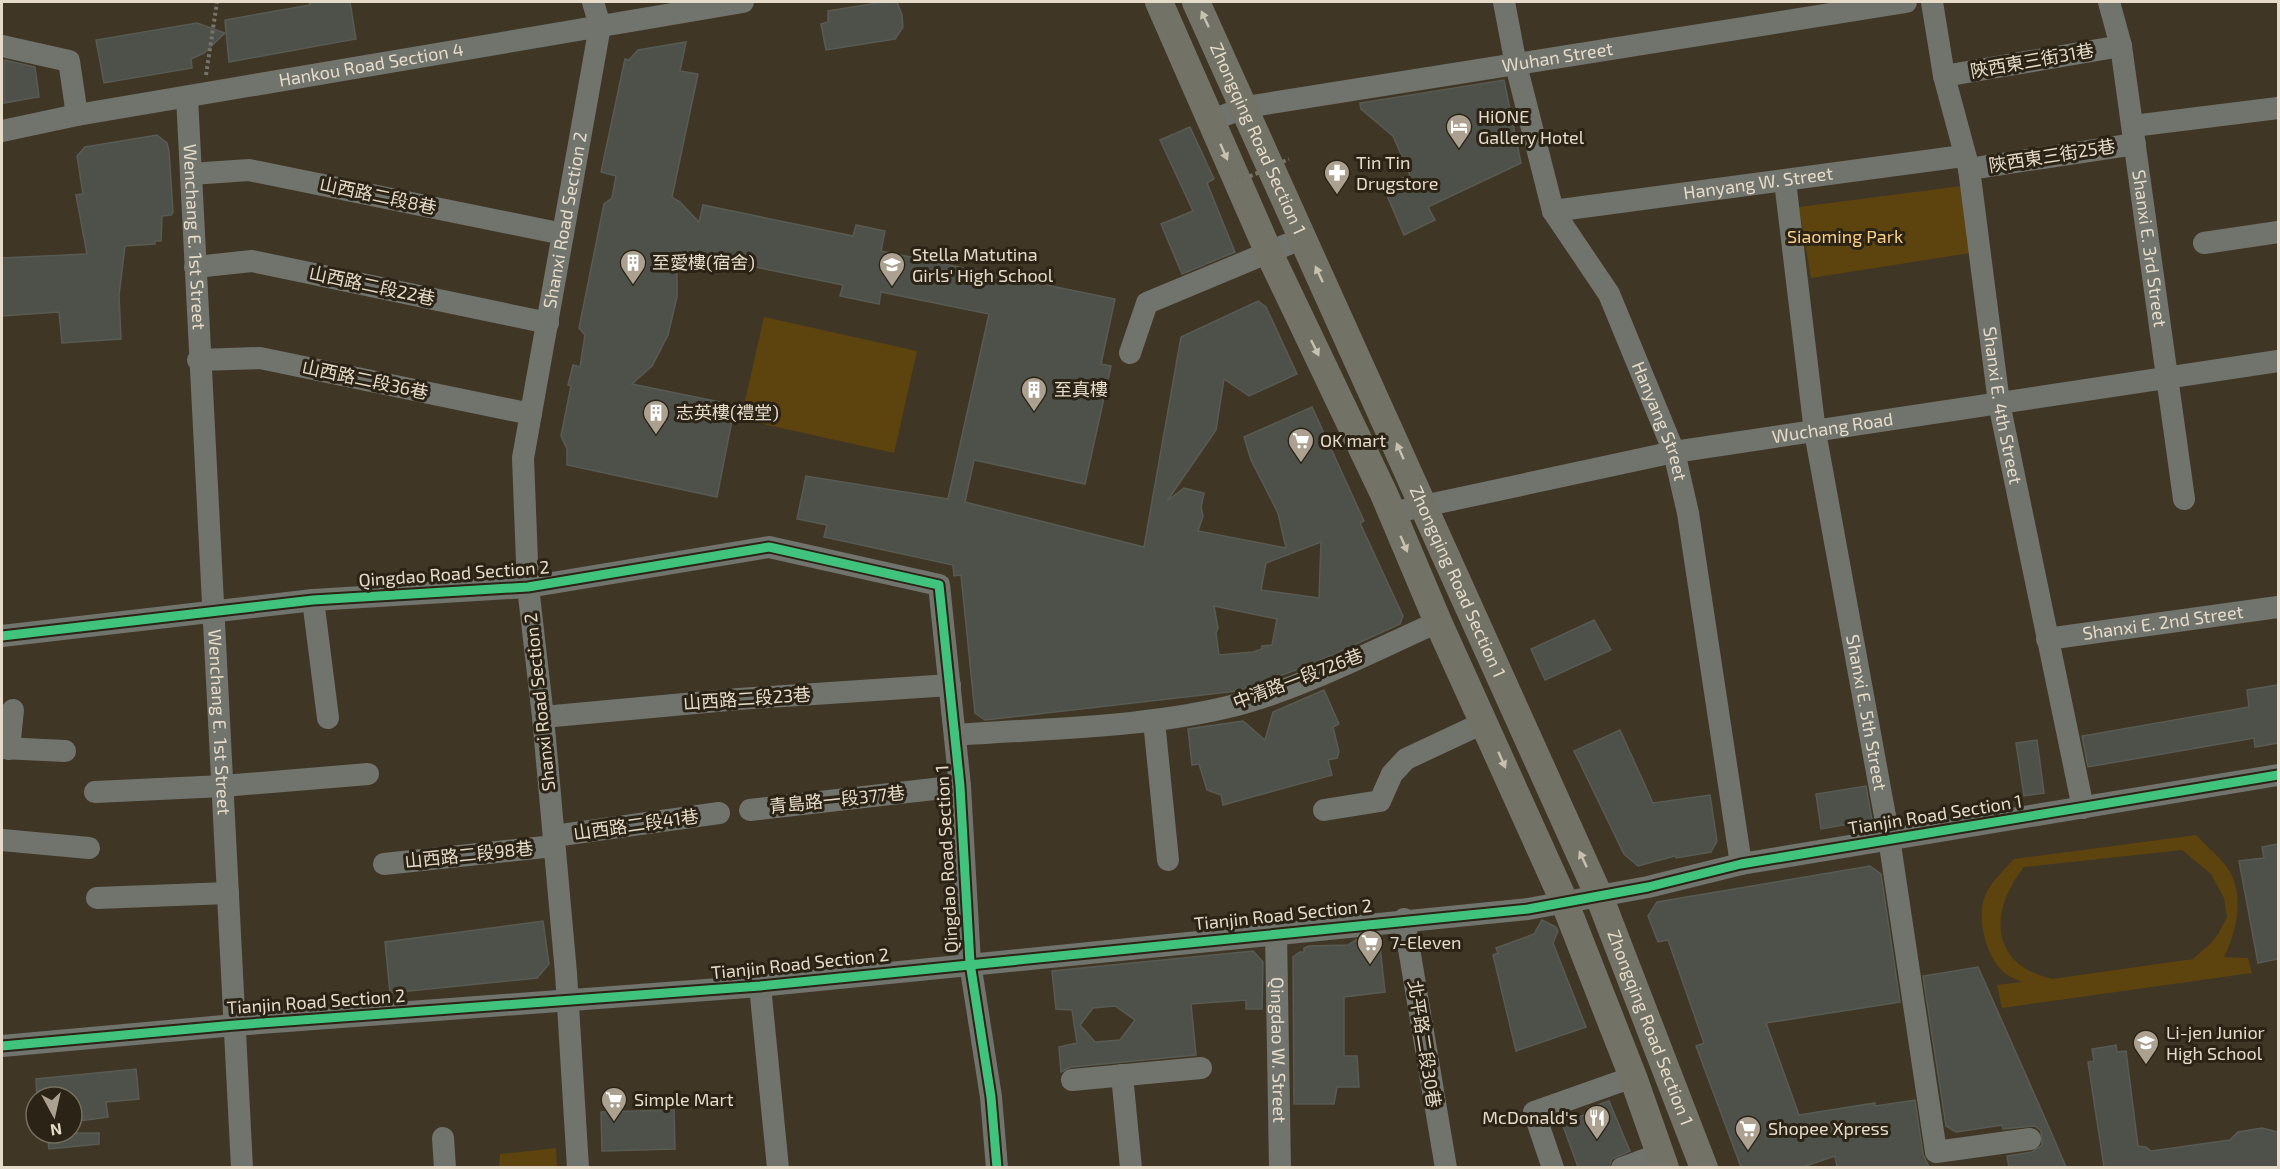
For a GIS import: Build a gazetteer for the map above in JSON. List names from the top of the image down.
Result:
{
  "streets": {
    "main road": ["Zhongqing Road Section 1"],
    "street": [
      "Wuhan Street",
      "陜西東三街31巷",
      "Hankou Road Section 4",
      "陜西東三街25巷",
      "Hanyang W. Street",
      "山西路二段8巷",
      "Shanxi Road Section 2",
      "Wenchang E. 1st Street",
      "Shanxi E. 3rd Street",
      "山西路二段22巷",
      "山西路二段36巷",
      "Shanxi E. 4th Street",
      "Hanyang Street",
      "Wuchang Road",
      "Qingdao Road Section 2",
      "Shanxi E. 2nd Street",
      "中清路一段726巷",
      "山西路二段23巷",
      "Shanxi E. 5th Street",
      "青島路一段377巷",
      "Tianjin Road Section 1",
      "山西路二段41巷",
      "山西路二段98巷",
      "Qingdao Road Section 1",
      "Tianjin Road Section 2",
      "北平路二段30巷",
      "Qingdao W. Street"
    ]
  },
  "crossings": [
    ["Wuhan Street", "Zhongqing Road Section 1"],
    ["Wuhan Street", "Hanyang Street"],
    ["陜西東三街31巷", "Shanxi E. 3rd Street"],
    ["陜西東三街31巷", "Shanxi E. 4th Street"],
    ["Hankou Road Section 4", "Shanxi Road Section 2"],
    ["Hankou Road Section 4", "Wenchang E. 1st Street"],
    ["Zhongqing Road Section 1", "Wuchang Road"],
    ["Zhongqing Road Section 1", "中清路一段726巷"],
    ["Zhongqing Road Section 1", "Tianjin Road Section 1"],
    ["Zhongqing Road Section 1", "Tianjin Road Section 2"],
    ["陜西東三街25巷", "Hanyang W. Street"],
    ["陜西東三街25巷", "Shanxi E. 3rd Street"],
    ["陜西東三街25巷", "Shanxi E. 4th Street"],
    ["Hanyang W. Street", "Shanxi E. 4th Street"],
    ["Hanyang W. Street", "Hanyang Street"],
    ["Hanyang W. Street", "Shanxi E. 5th Street"],
    ["山西路二段8巷", "Shanxi Road Section 2"],
    ["山西路二段8巷", "Wenchang E. 1st Street"],
    ["Shanxi Road Section 2", "山西路二段22巷"],
    ["Shanxi Road Section 2", "山西路二段36巷"],
    ["Shanxi Road Section 2", "Qingdao Road Section 2"],
    ["Shanxi Road Section 2", "山西路二段23巷"],
    ["Shanxi Road Section 2", "山西路二段41巷"],
    ["Shanxi Road Section 2", "山西路二段98巷"],
    ["Shanxi Road Section 2", "Tianjin Road Section 2"],
    ["Wenchang E. 1st Street", "山西路二段22巷"],
    ["Wenchang E. 1st Street", "山西路二段36巷"],
    ["Wenchang E. 1st Street", "Qingdao Road Section 2"],
    ["Wenchang E. 1st Street", "Tianjin Road Section 2"],
    ["Shanxi E. 3rd Street", "Wuchang Road"],
    ["Shanxi E. 4th Street", "Wuchang Road"],
    ["Shanxi E. 4th Street", "Shanxi E. 2nd Street"],
    ["Shanxi E. 4th Street", "Tianjin Road Section 1"],
    ["Hanyang Street", "Wuchang Road"],
    ["Hanyang Street", "Tianjin Road Section 1"],
    ["Wuchang Road", "Shanxi E. 5th Street"],
    ["Qingdao Road Section 2", "Qingdao Road Section 1"],
    ["中清路一段726巷", "Qingdao Road Section 1"],
    ["山西路二段23巷", "Qingdao Road Section 1"],
    ["Shanxi E. 5th Street", "Tianjin Road Section 1"],
    ["青島路一段377巷", "Qingdao Road Section 1"],
    ["Tianjin Road Section 1", "Tianjin Road Section 2"],
    ["山西路二段41巷", "山西路二段98巷"],
    ["Qingdao Road Section 1", "Tianjin Road Section 2"],
    ["Tianjin Road Section 2", "北平路二段30巷"],
    ["Tianjin Road Section 2", "Qingdao W. Street"]
  ],
  "parks": ["Siaoming Park"],
  "places": {
    "hotel": ["HiONE Gallery Hotel"],
    "pharmacy": ["Tin Tin Drugstore"],
    "building": ["至愛樓(宿舍)", "至真樓", "志英樓(禮堂)"],
    "school or university": ["Stella Matutina Girls' High School", "Li-jen Junior High School"],
    "supermarket": [
      "OK mart",
      "7-Eleven",
      "Simple Mart",
      "Shopee Xpress"
    ],
    "restaurant": ["McDonald's"]
  },
  "north": "bottom"
}
